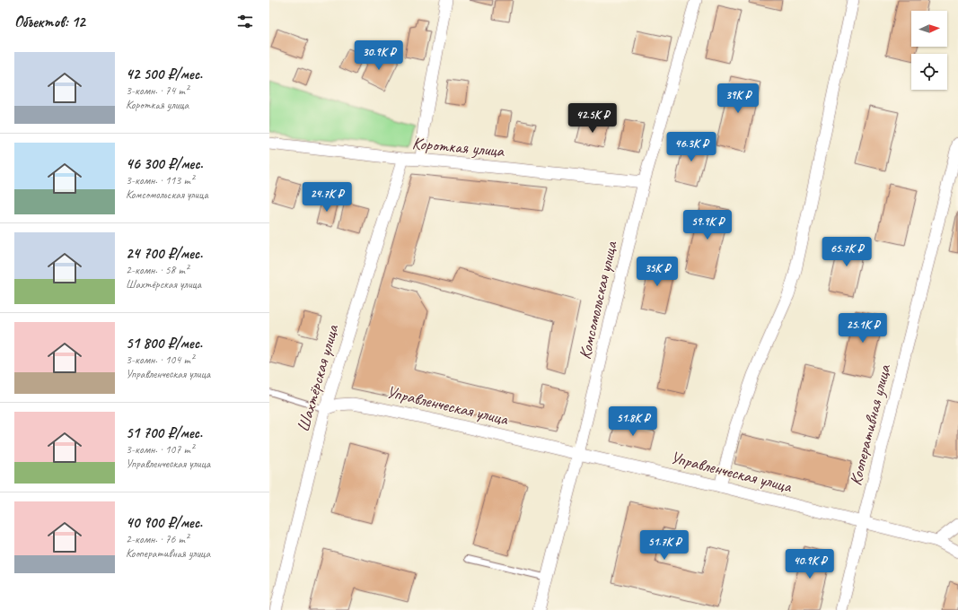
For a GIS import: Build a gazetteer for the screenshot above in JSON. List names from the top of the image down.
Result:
{
  "streets": {
    "street": [
      "Короткая улица",
      "Комсомольская улица",
      "Шахтёрская улица",
      "Управленческая улица",
      "Кооперативная улица"
    ]
  },
  "crossings": [
    ["Короткая улица", "Комсомольская улица"],
    ["Короткая улица", "Шахтёрская улица"],
    ["Комсомольская улица", "Управленческая улица"],
    ["Шахтёрская улица", "Управленческая улица"],
    ["Управленческая улица", "Кооперативная улица"]
  ],
  "north": "right",
  "page": {
    "heading": "Объектов: 12",
    "price": [
      "30.9K ₽",
      "39K ₽",
      "42.5K ₽",
      "46.3K ₽",
      "24.7K ₽",
      "59.9K ₽",
      "65.7K ₽",
      "35K ₽",
      "25.1K ₽",
      "51.8K ₽",
      "51.7K ₽",
      "40.9K ₽"
    ],
    "list": [
      {
        "name": "42 500 ₽/мес.",
        "note": "3-комн. · 74 m² · Короткая улица"
      },
      {
        "name": "46 300 ₽/мес.",
        "note": "3-комн. · 113 m² · Комсомольская улица"
      },
      {
        "name": "24 700 ₽/мес.",
        "note": "2-комн. · 58 m² · Шахтёрская улица"
      },
      {
        "name": "51 800 ₽/мес.",
        "note": "3-комн. · 104 m² · Управленческая улица"
      },
      {
        "name": "51 700 ₽/мес.",
        "note": "3-комн. · 107 m² · Управленческая улица"
      },
      {
        "name": "40 900 ₽/мес.",
        "note": "2-комн. · 76 m² · Кооперативная улица"
      }
    ]
  }
}
